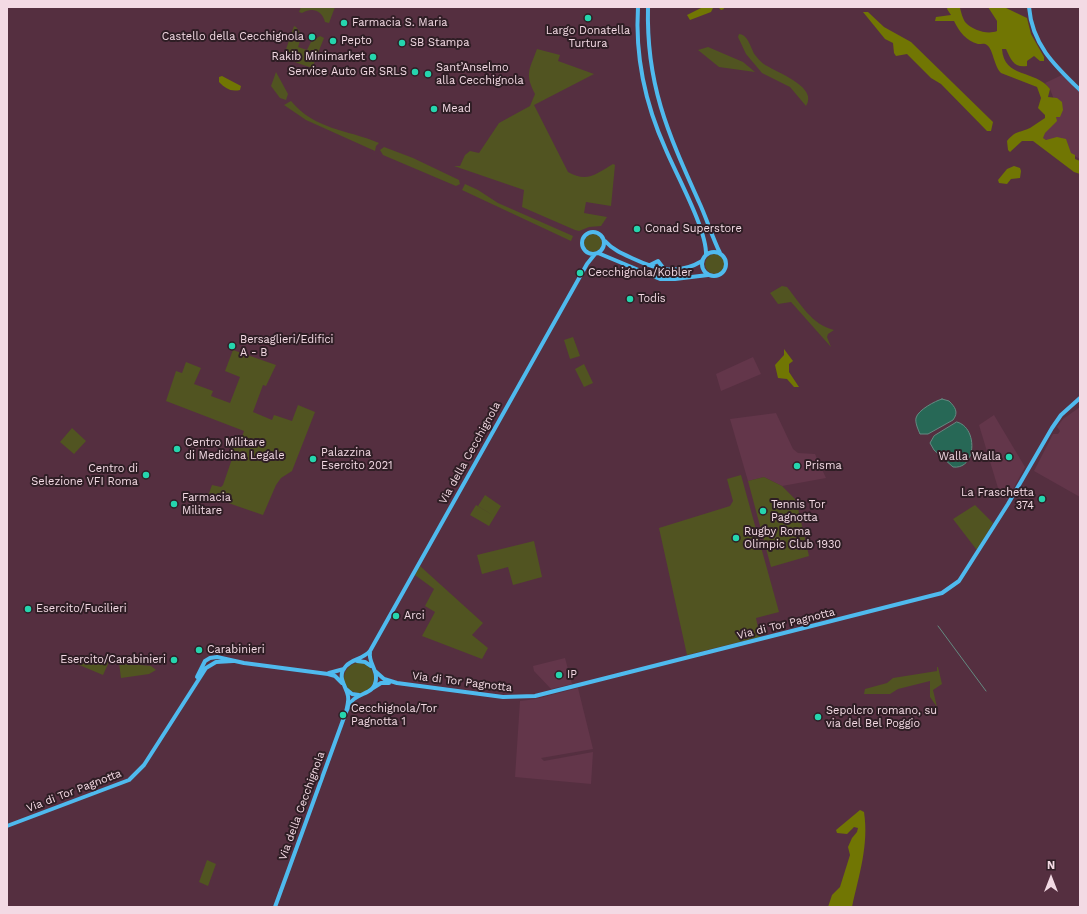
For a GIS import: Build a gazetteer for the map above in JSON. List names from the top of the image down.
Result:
{
  "streets": {
    "street": ["Via della Cecchignola", "Via di Tor Pagnotta"]
  },
  "crossings": [
    ["Via della Cecchignola", "Via di Tor Pagnotta"]
  ],
  "places": [
    "Largo Donatella Turtura",
    "Farmacia S. Maria",
    "Castello della Cecchignola",
    "Pepto",
    "SB Stampa",
    "Rakib Minimarket",
    "Service Auto GR SRLS",
    "Sant’Anselmo alla Cecchignola",
    "Mead",
    "Conad Superstore",
    "Cecchignola/Kobler",
    "Todis",
    "Bersaglieri/Edifici A - B",
    "Centro Militare di Medicina Legale",
    "Walla Walla",
    "Palazzina Esercito 2021",
    "Prisma",
    "Centro di Selezione VFI Roma",
    "La Fraschetta 374",
    "Farmacia Militare",
    "Tennis Tor Pagnotta",
    "Rugby Roma Olimpic Club 1930",
    "Esercito/Fucilieri",
    "Arci",
    "Carabinieri",
    "Esercito/Carabinieri",
    "IP",
    "Cecchignola/Tor Pagnotta 1",
    "Sepolcro romano, su via del Bel Poggio"
  ],
  "north": "top"
}
